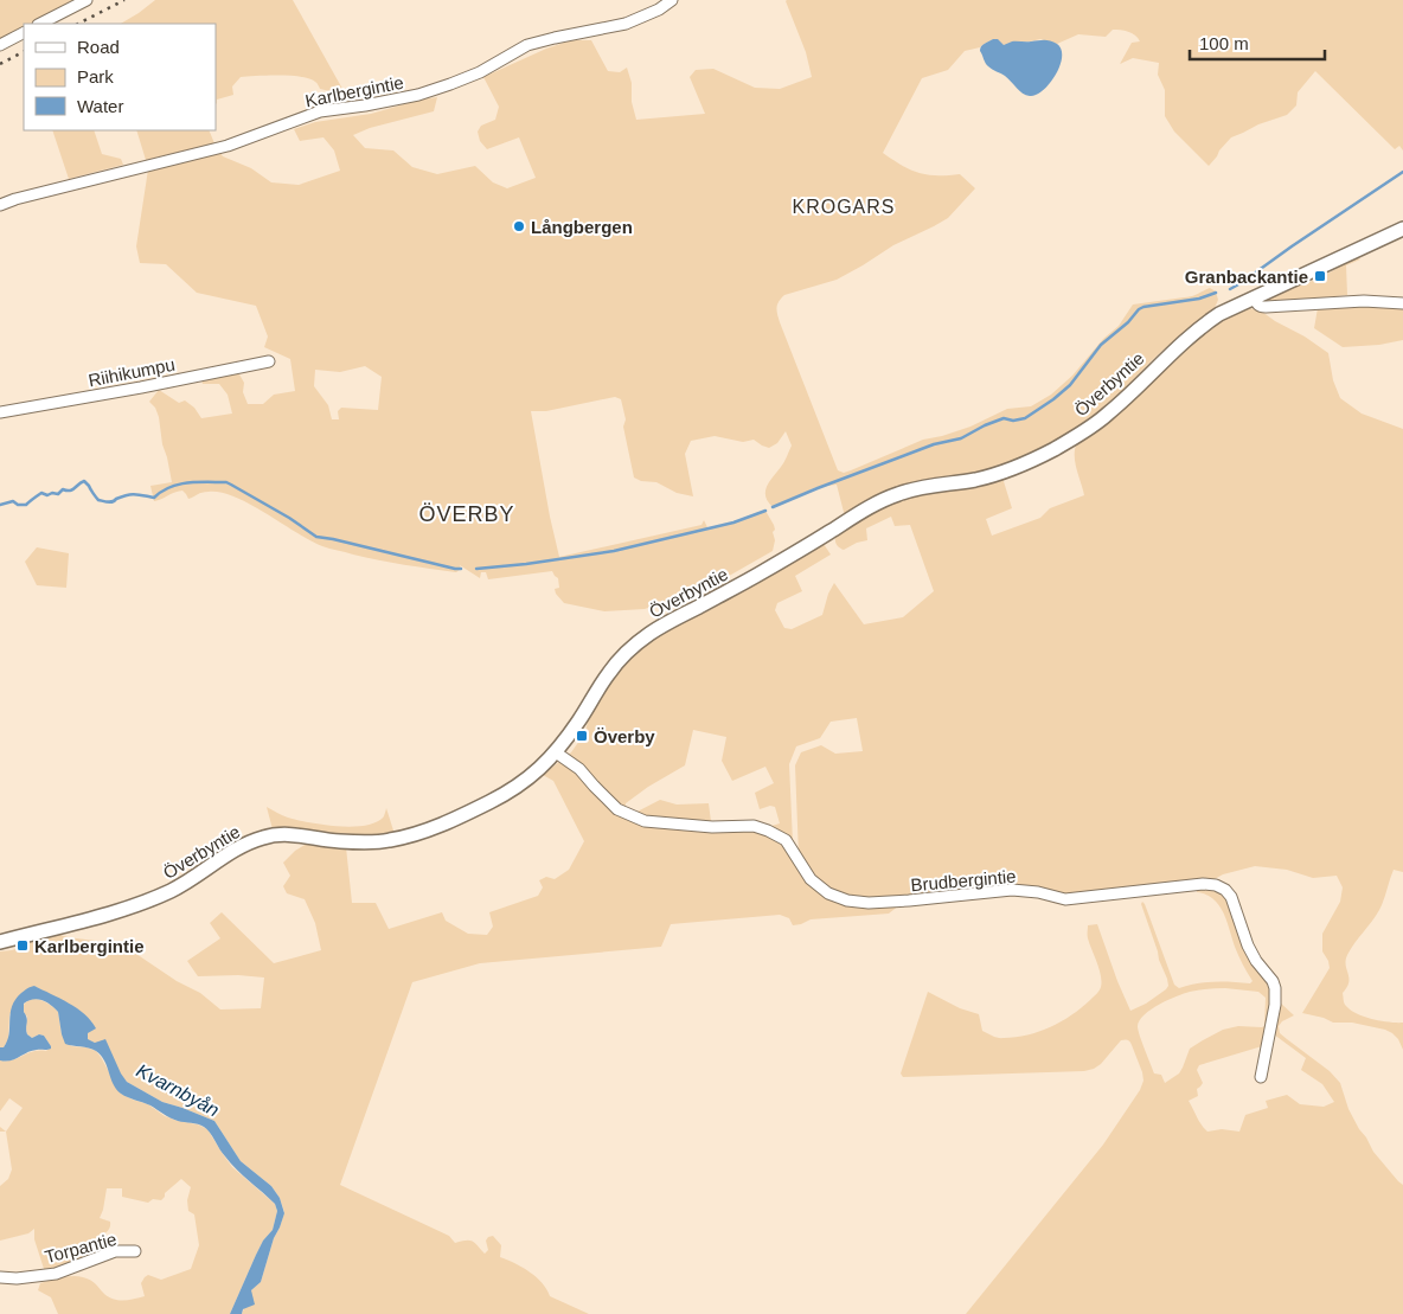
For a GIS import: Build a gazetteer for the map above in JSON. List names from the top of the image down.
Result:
{
  "streets": {
    "street": [
      "Karlbergintie",
      "Riihikumpu",
      "Överbyntie",
      "Brudbergintie",
      "Torpantie"
    ]
  },
  "crossings": [
    ["Överbyntie", "Brudbergintie"]
  ],
  "districts": ["KROGARS", "ÖVERBY"],
  "water": ["Kvarnbyån"],
  "places": {
    "other": ["Långbergen"],
    "transit": ["Granbackantie", "Överby", "Karlbergintie"]
  },
  "legend": ["Road", "Park", "Water"],
  "scale_bar": "100 m"
}
